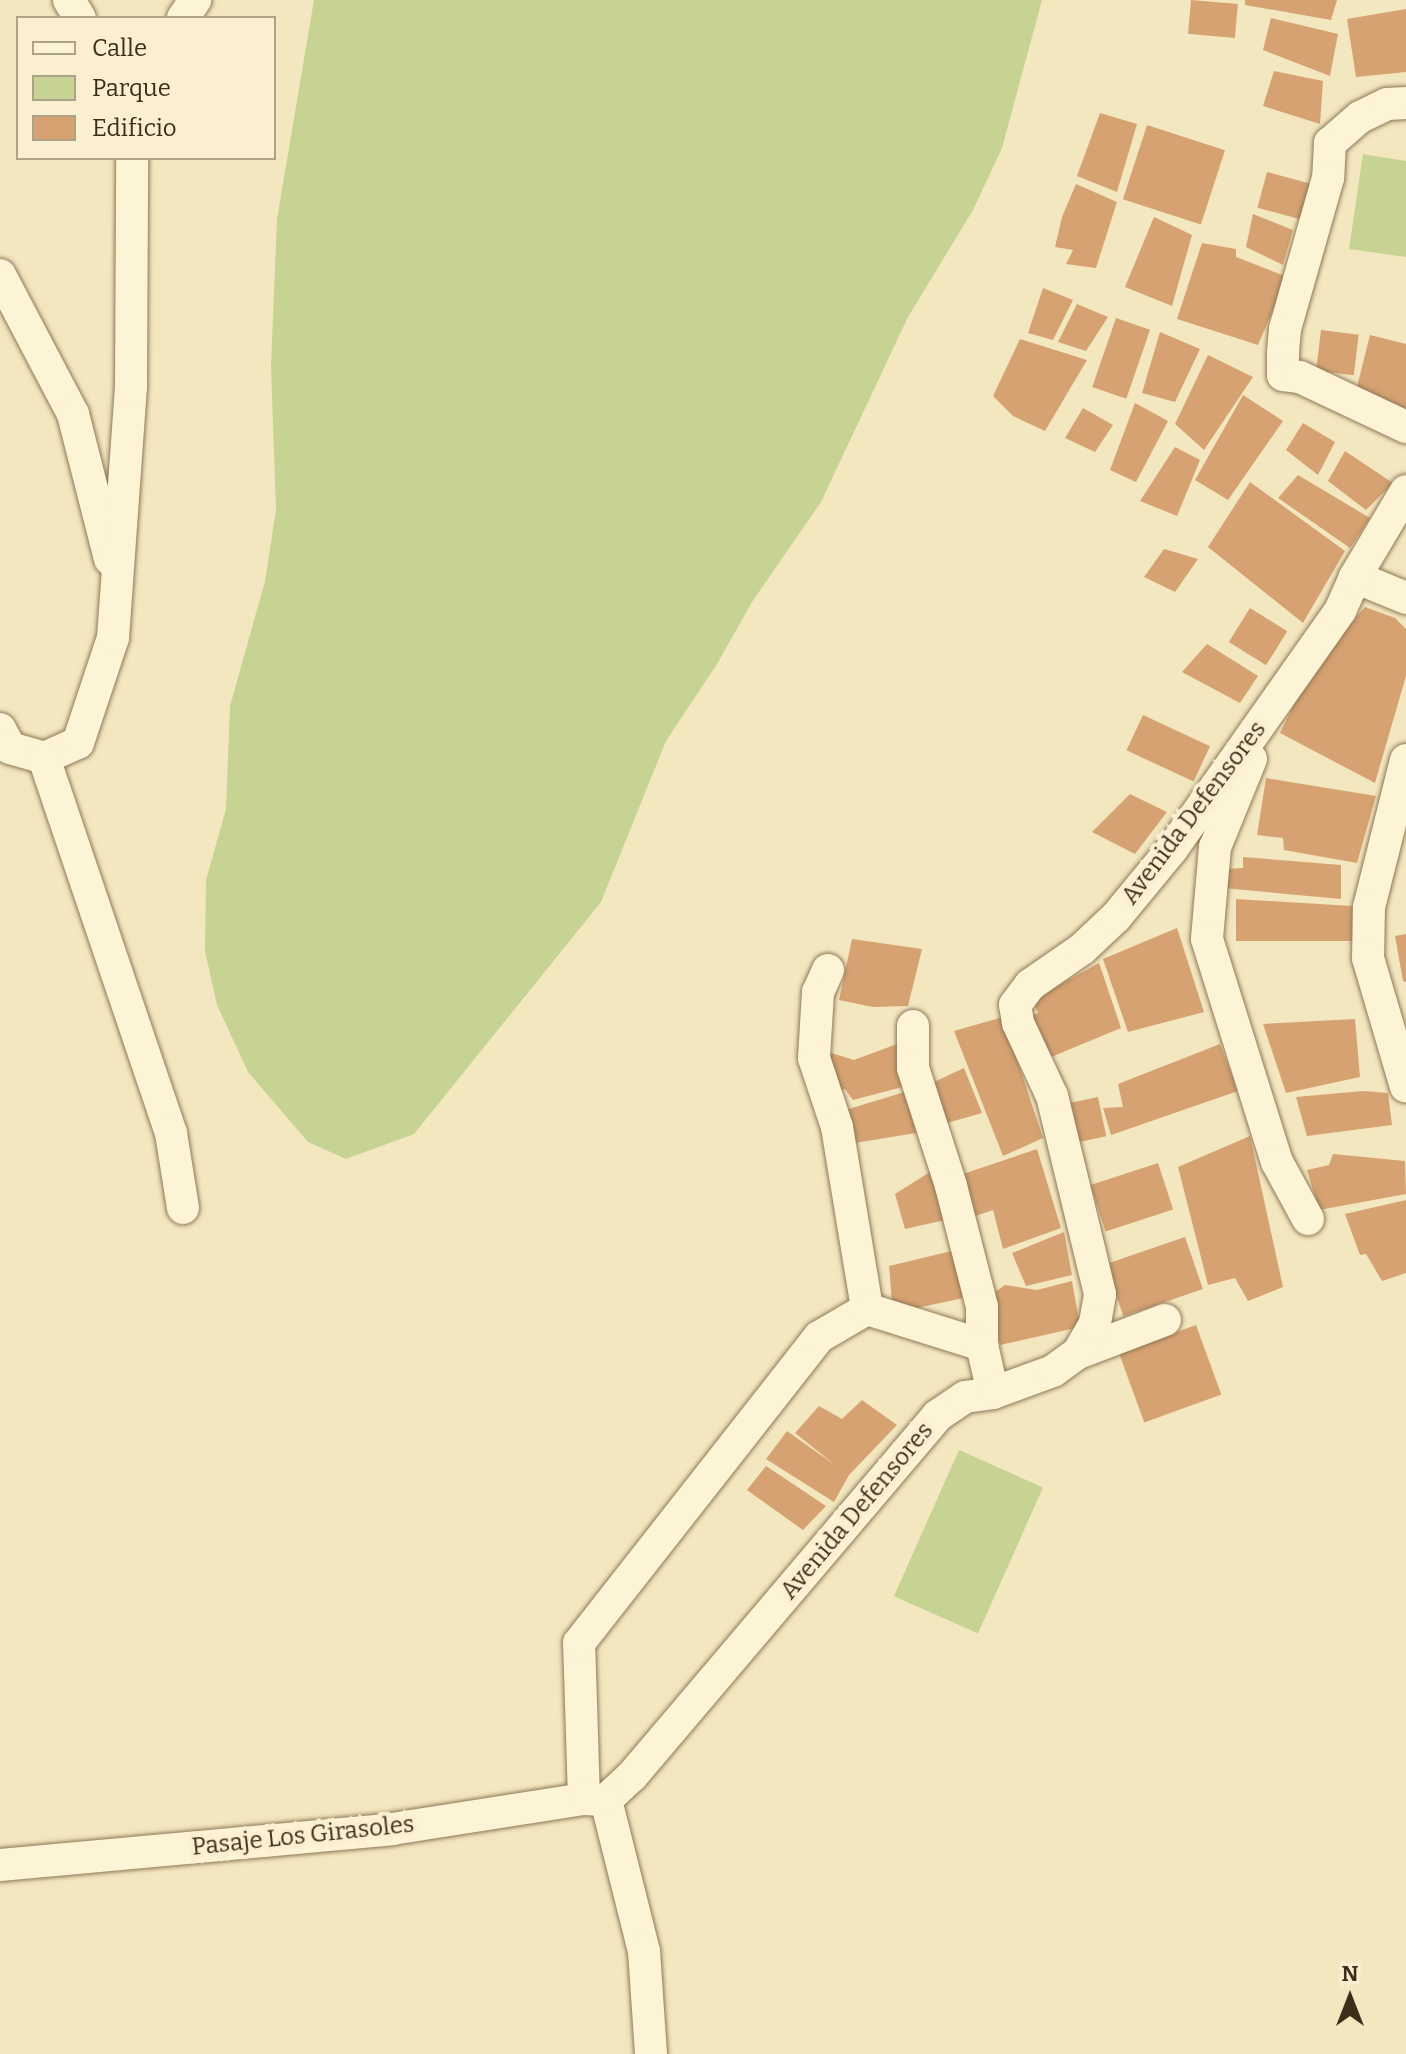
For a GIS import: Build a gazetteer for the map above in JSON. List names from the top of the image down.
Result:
{
  "streets": {
    "street": ["Avenida Defensores", "Pasaje Los Girasoles"]
  },
  "crossings": [
    ["Avenida Defensores", "Pasaje Los Girasoles"]
  ],
  "legend": ["Calle", "Parque", "Edificio"],
  "north": "top"
}
